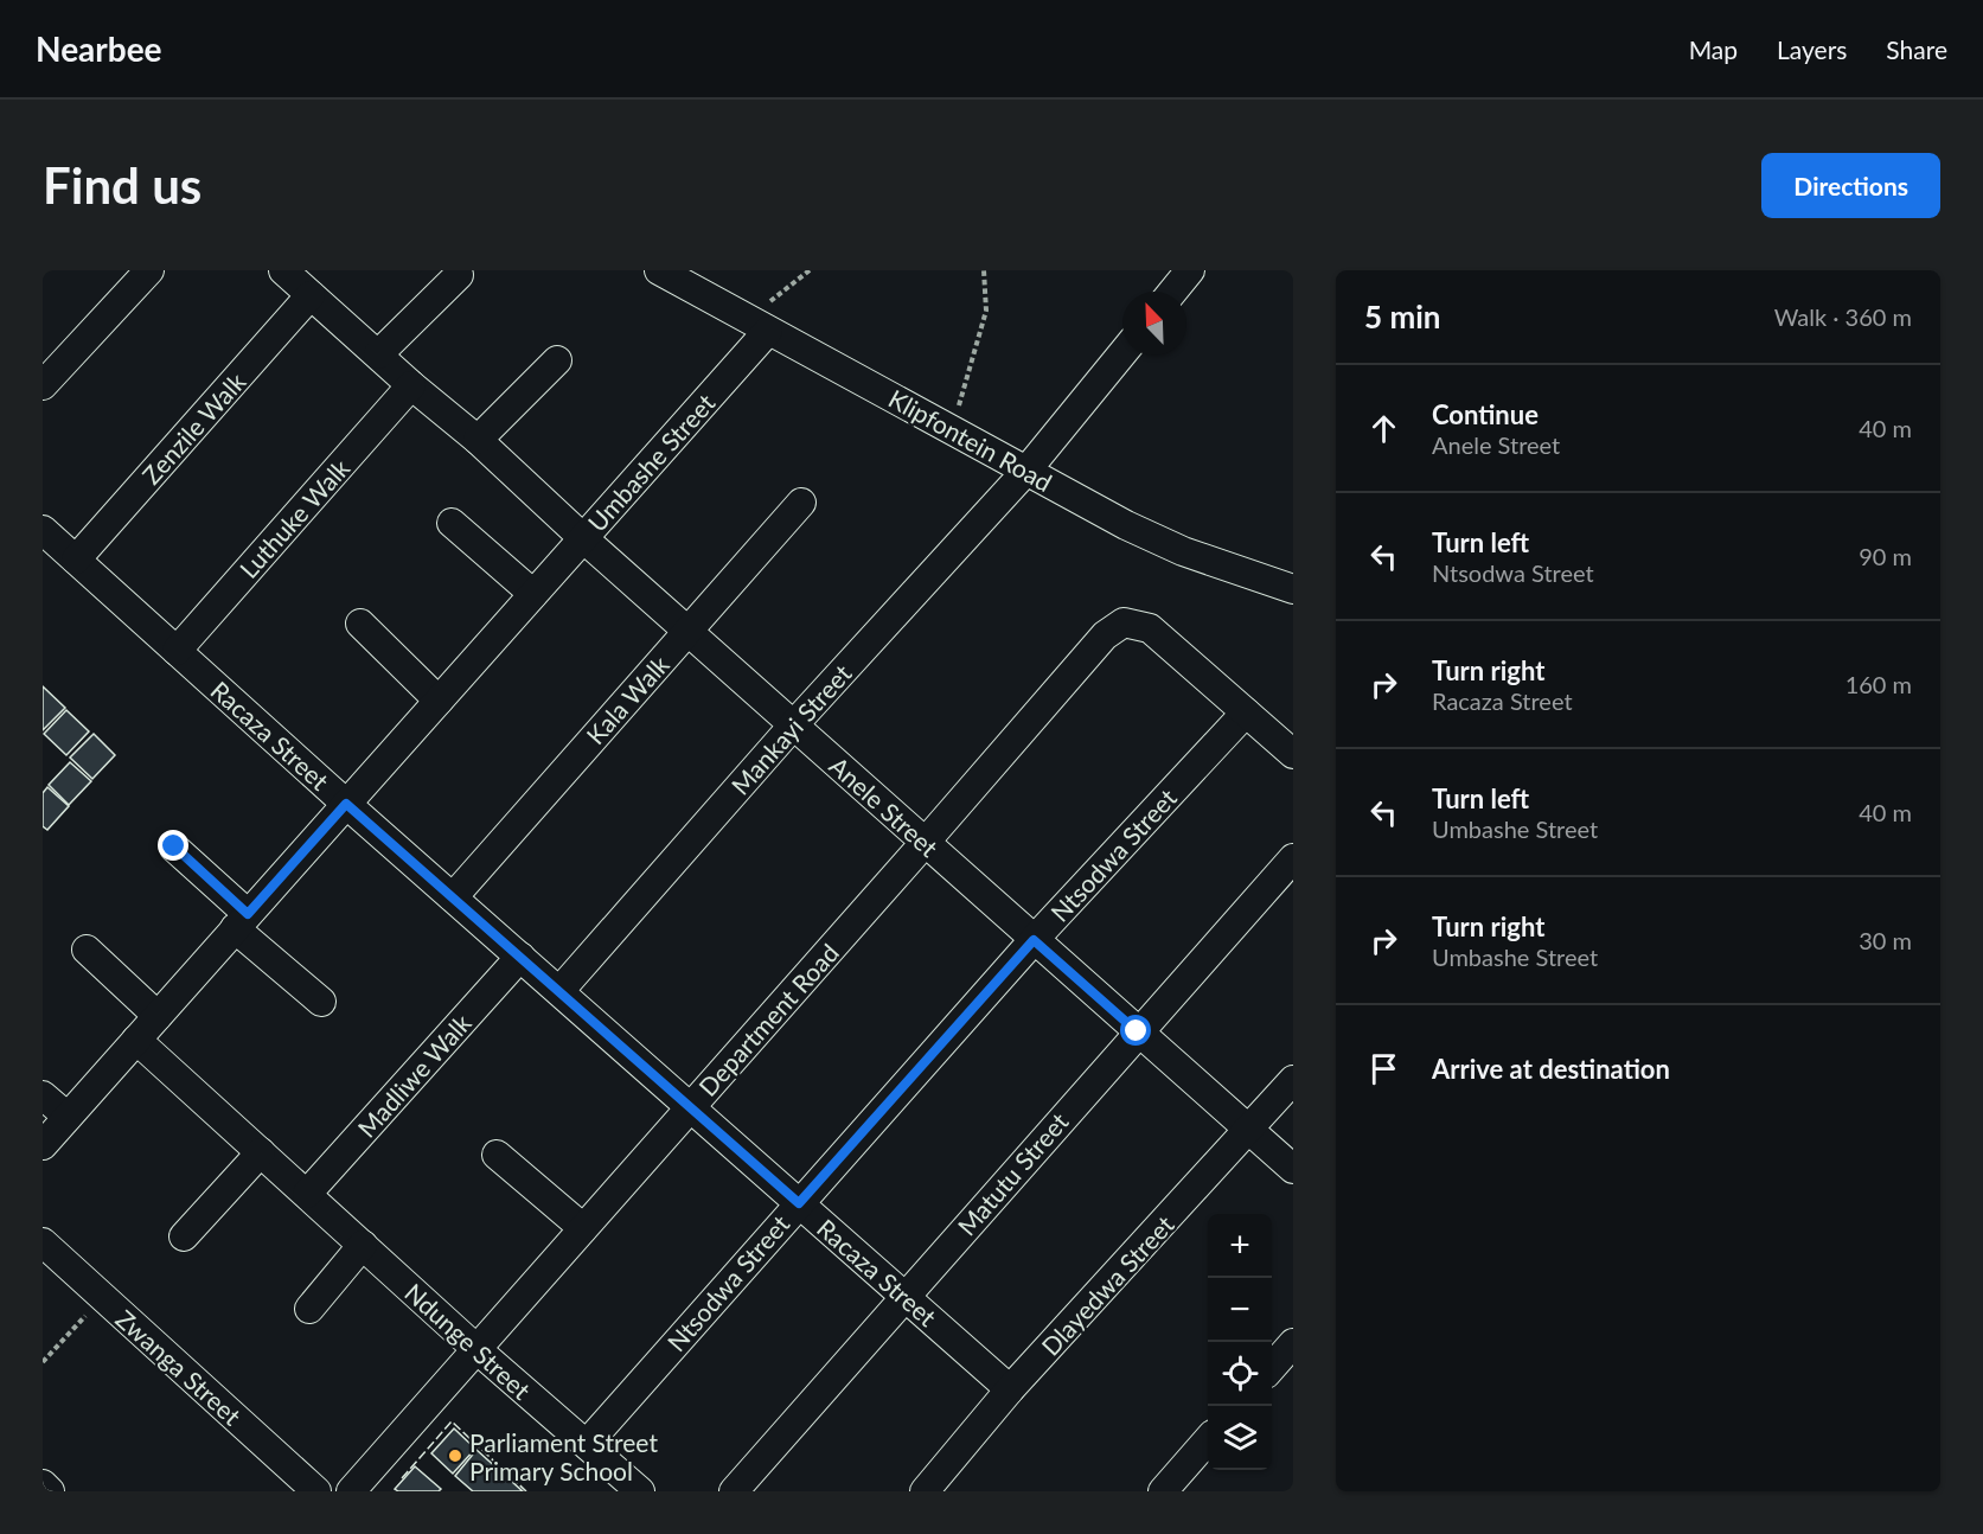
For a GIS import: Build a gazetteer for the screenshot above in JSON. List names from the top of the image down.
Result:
{
  "streets": {
    "street": [
      "Zenzile Walk",
      "Klipfontein Road",
      "Umbashe Street",
      "Luthuke Walk",
      "Kala Walk",
      "Mankayi Street",
      "Racaza Street",
      "Anele Street",
      "Ntsodwa Street",
      "Department Road",
      "Madliwe Walk",
      "Matutu Street",
      "Dlayedwa Street",
      "Ndunge Street",
      "Zwanga Street"
    ]
  },
  "crossings": [
    ["Zenzile Walk", "Racaza Street"],
    ["Zenzile Walk", "Anele Street"],
    ["Klipfontein Road", "Umbashe Street"],
    ["Klipfontein Road", "Mankayi Street"],
    ["Umbashe Street", "Racaza Street"],
    ["Umbashe Street", "Anele Street"],
    ["Umbashe Street", "Ndunge Street"],
    ["Luthuke Walk", "Racaza Street"],
    ["Luthuke Walk", "Anele Street"],
    ["Kala Walk", "Racaza Street"],
    ["Kala Walk", "Anele Street"],
    ["Mankayi Street", "Racaza Street"],
    ["Mankayi Street", "Anele Street"],
    ["Racaza Street", "Ntsodwa Street"],
    ["Racaza Street", "Department Road"],
    ["Racaza Street", "Madliwe Walk"],
    ["Racaza Street", "Matutu Street"],
    ["Racaza Street", "Dlayedwa Street"],
    ["Anele Street", "Ntsodwa Street"],
    ["Anele Street", "Department Road"],
    ["Anele Street", "Matutu Street"],
    ["Anele Street", "Dlayedwa Street"],
    ["Ntsodwa Street", "Department Road"],
    ["Ntsodwa Street", "Ndunge Street"],
    ["Department Road", "Ndunge Street"],
    ["Madliwe Walk", "Ndunge Street"]
  ],
  "places": ["Parliament Street Primary School"],
  "north": "top left",
  "page": {
    "header": "Nearbee",
    "nav": ["Map", "Layers", "Share"],
    "buttons": "Directions",
    "title": "Find us",
    "heading": ["5 min", "Walk · 360 m"],
    "list": [
      ["Continue", "Anele Street", "40 m"],
      ["Turn left", "Ntsodwa Street", "90 m"],
      ["Turn right", "Racaza Street", "160 m"],
      ["Turn left", "Umbashe Street", "40 m"],
      ["Turn right", "Umbashe Street", "30 m"],
      "Arrive at destination"
    ],
    "map_buttons": ["+", "−"]
  }
}
